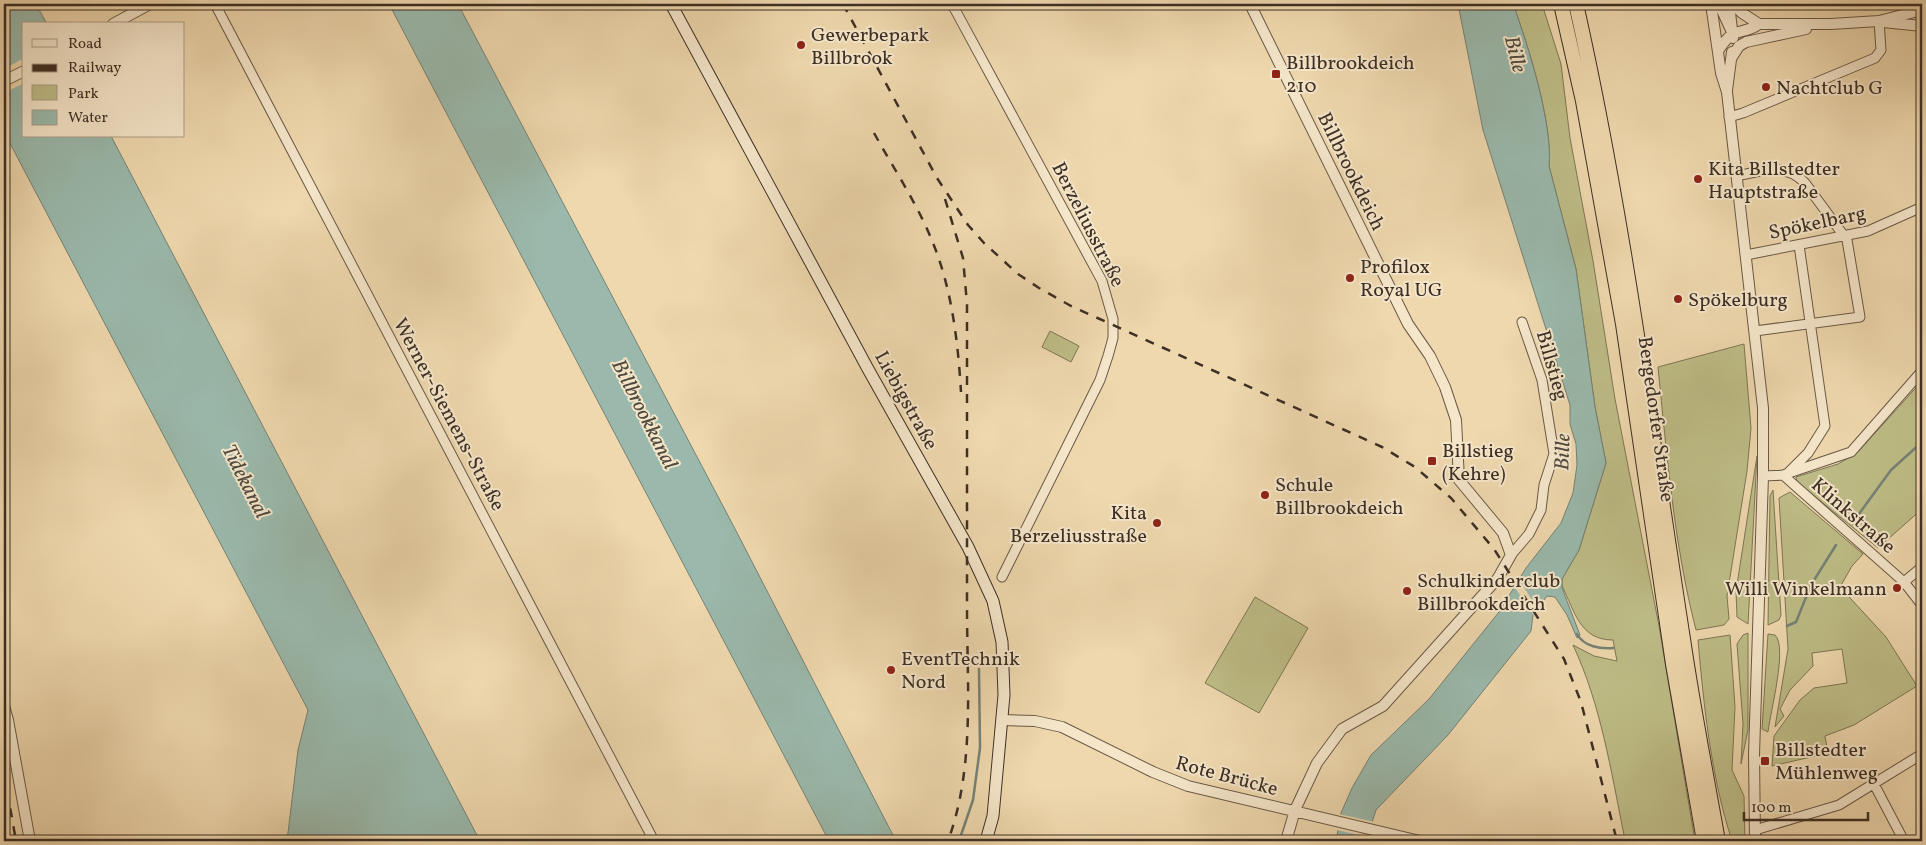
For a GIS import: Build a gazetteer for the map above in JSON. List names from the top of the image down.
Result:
{
  "streets": {
    "highway": ["Bergedorfer Straße"],
    "main road": ["Liebigstraße"],
    "street": [
      "Billbrookdeich",
      "Spökelbarg",
      "Berzeliusstraße",
      "Billstieg",
      "Werner-Siemens-Straße",
      "Klinkstraße",
      "Rote Brücke"
    ]
  },
  "crossings": [
    ["Billbrookdeich", "Billstieg"],
    ["Liebigstraße", "Rote Brücke"]
  ],
  "water": ["Bille", "Billbrookkanal", "Tidekanal"],
  "places": {
    "other": [
      "Gewerbepark Billbrook",
      "Nachtclub G",
      "Kita Billstedter Hauptstraße",
      "Profilox Royal UG",
      "Spökelburg",
      "Schule Billbrookdeich",
      "Kita Berzeliusstraße",
      "Willi Winkelmann",
      "Schulkinderclub Billbrookdeich",
      "EventTechnik Nord"
    ],
    "transit": ["Billbrookdeich 210", "Billstieg (Kehre)", "Billstedter Mühlenweg"]
  },
  "legend": [
    "Road",
    "Railway",
    "Park",
    "Water"
  ],
  "scale_bar": "100 m"
}
